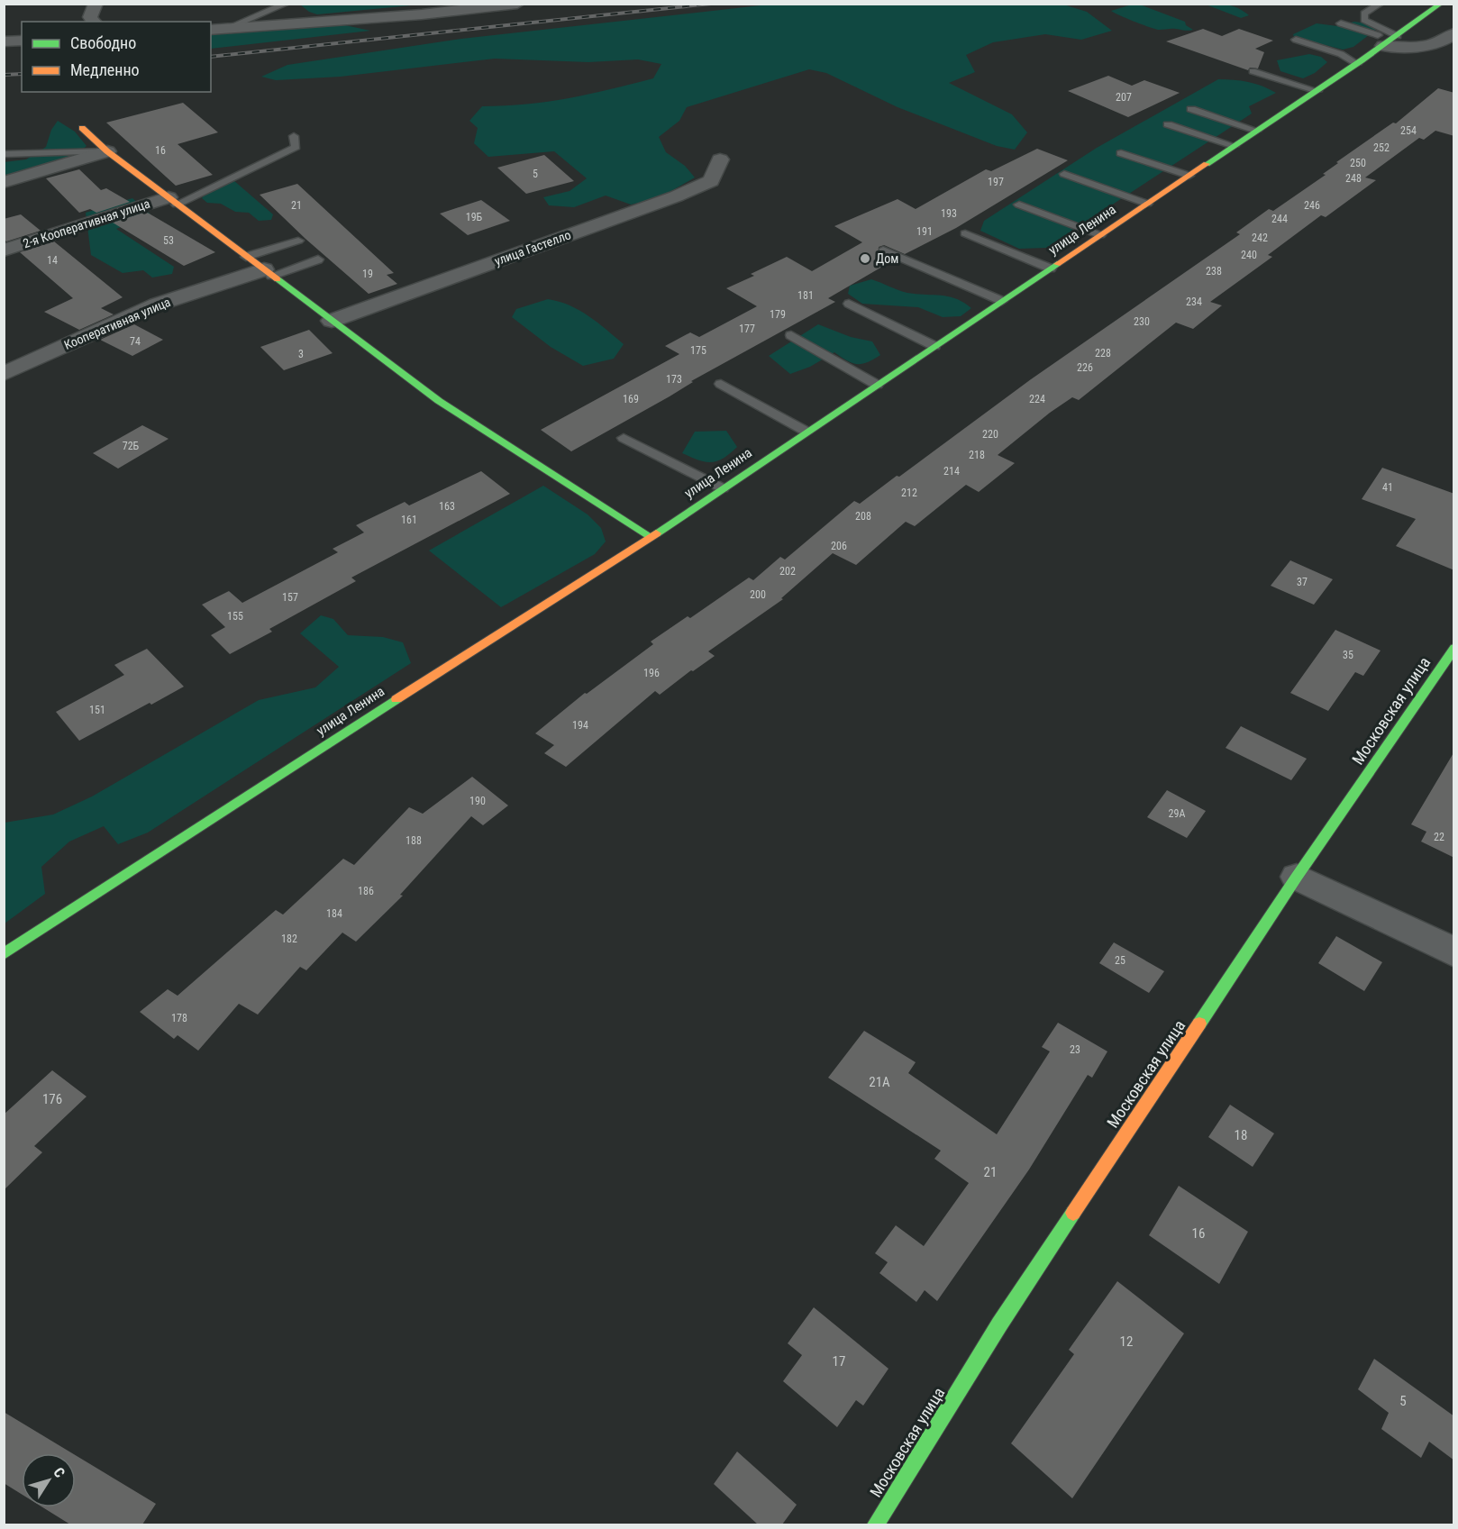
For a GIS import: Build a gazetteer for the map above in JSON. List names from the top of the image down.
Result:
{
  "streets": {
    "main road": ["улица Ленина", "Московская улица"],
    "street": ["2-я Кооперативная улица", "улица Гастелло", "Кооперативная улица"]
  },
  "places": ["Дом"],
  "house_numbers": [
    "207",
    "254",
    "252",
    "16",
    "250",
    "5",
    "248",
    "197",
    "21",
    "246",
    "193",
    "19Б",
    "244",
    "191",
    "242",
    "53",
    "240",
    "14",
    "238",
    "19",
    "181",
    "234",
    "179",
    "230",
    "177",
    "74",
    "175",
    "228",
    "3",
    "226",
    "173",
    "169",
    "224",
    "220",
    "72Б",
    "218",
    "214",
    "41",
    "212",
    "163",
    "208",
    "161",
    "206",
    "202",
    "37",
    "200",
    "157",
    "155",
    "35",
    "196",
    "151",
    "194",
    "190",
    "29A",
    "22",
    "188",
    "186",
    "184",
    "182",
    "25",
    "178",
    "23",
    "21А",
    "176",
    "18",
    "21",
    "16",
    "12",
    "17",
    "5"
  ],
  "legend": ["Свободно", "Медленно"],
  "north": "top right"
}
